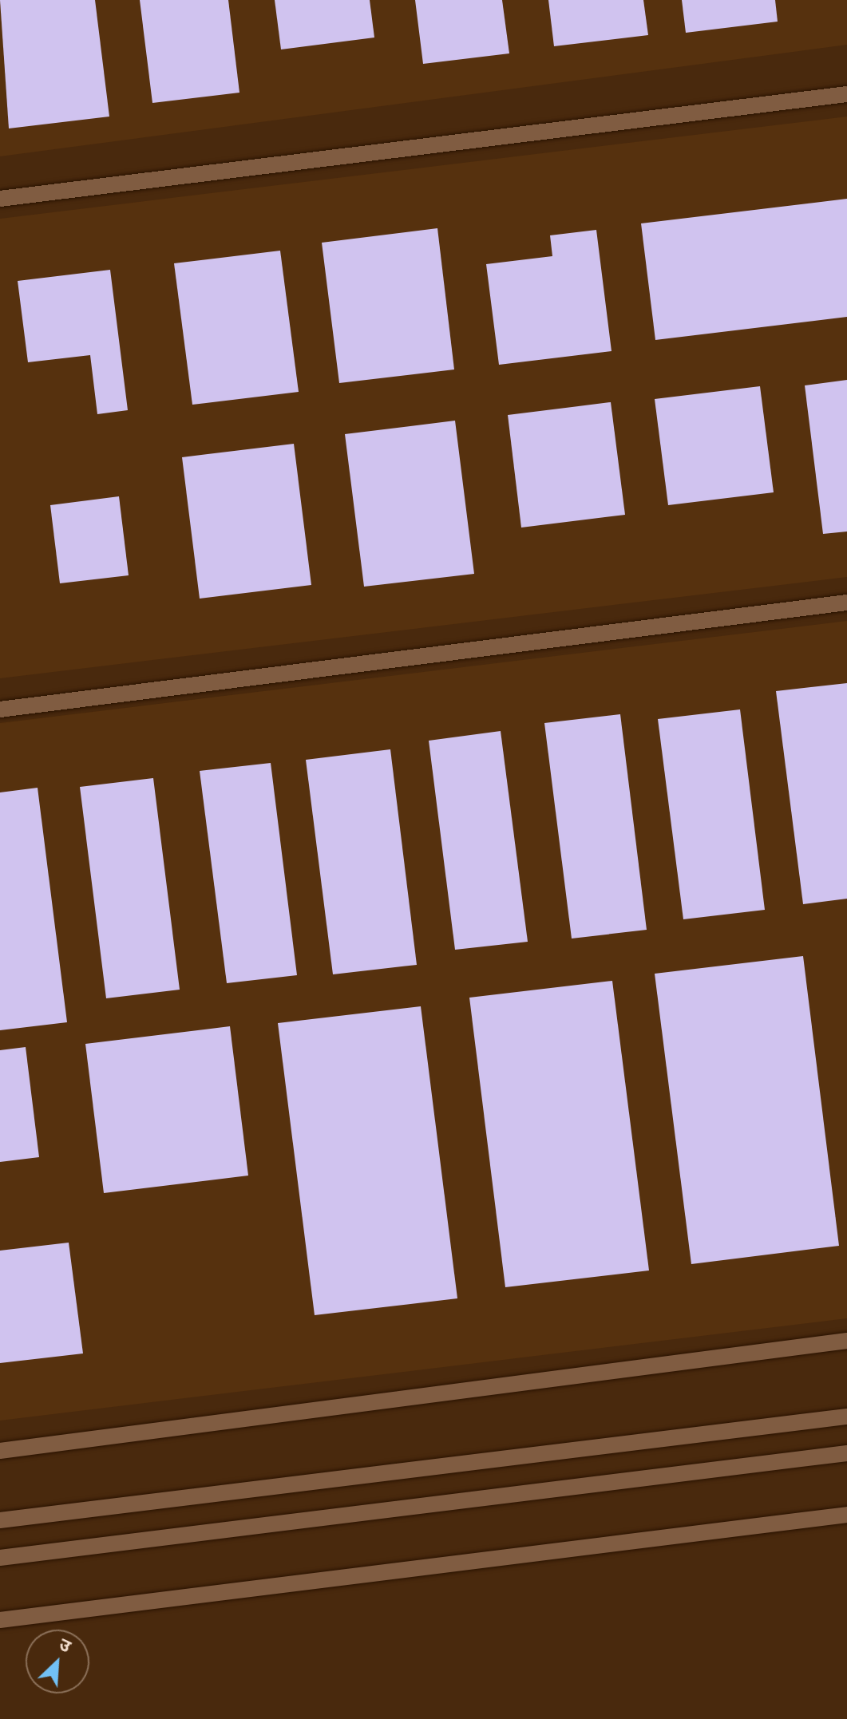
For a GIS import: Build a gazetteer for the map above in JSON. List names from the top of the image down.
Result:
{
  "north": "top right"
}
